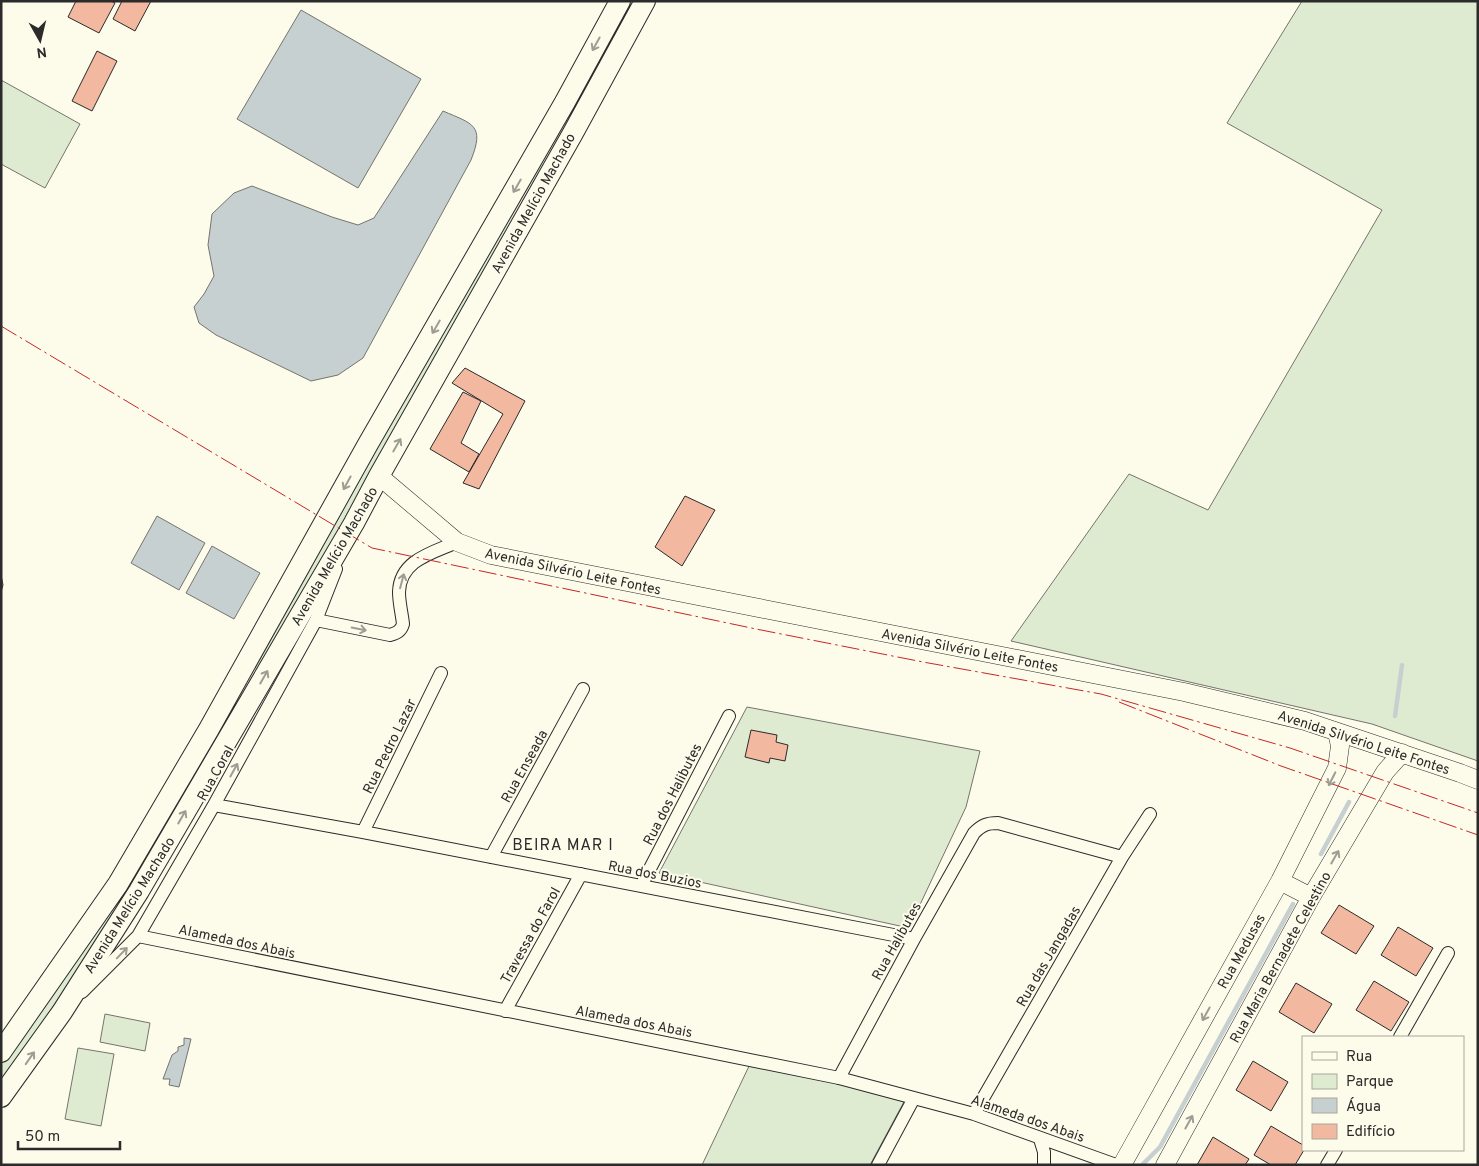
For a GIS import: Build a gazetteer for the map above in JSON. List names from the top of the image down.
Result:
{
  "streets": {
    "main road": [
      "Avenida Melício Machado",
      "Avenida Silvério Leite Fontes",
      "Rua Medusas",
      "Rua Maria Bernadete Celestino"
    ],
    "street": [
      "Rua Pedro Lazar",
      "Rua Enseada",
      "Rua Coral",
      "Rua dos Halibutes",
      "Rua dos Buzios",
      "Travessa do Farol",
      "Alameda dos Abais",
      "Rua Halibutes",
      "Rua das Jangadas"
    ]
  },
  "crossings": [
    ["Avenida Melício Machado", "Avenida Silvério Leite Fontes"],
    ["Avenida Melício Machado", "Rua Coral"],
    ["Avenida Silvério Leite Fontes", "Rua Medusas"],
    ["Avenida Silvério Leite Fontes", "Rua Maria Bernadete Celestino"],
    ["Rua Pedro Lazar", "Rua dos Buzios"],
    ["Rua Enseada", "Rua dos Buzios"],
    ["Rua Coral", "Rua dos Buzios"],
    ["Rua Coral", "Alameda dos Abais"],
    ["Rua dos Halibutes", "Rua dos Buzios"],
    ["Rua dos Buzios", "Travessa do Farol"],
    ["Rua dos Buzios", "Rua Halibutes"],
    ["Travessa do Farol", "Alameda dos Abais"],
    ["Alameda dos Abais", "Rua Halibutes"],
    ["Alameda dos Abais", "Rua das Jangadas"],
    ["Rua Halibutes", "Rua das Jangadas"]
  ],
  "one_way": ["Rua Coral", "Rua Medusas", "Rua Maria Bernadete Celestino"],
  "districts": ["BEIRA MAR I"],
  "legend": [
    "Rua",
    "Parque",
    "Água",
    "Edifício"
  ],
  "scale_bar": "50 m",
  "north": "bottom"
}
